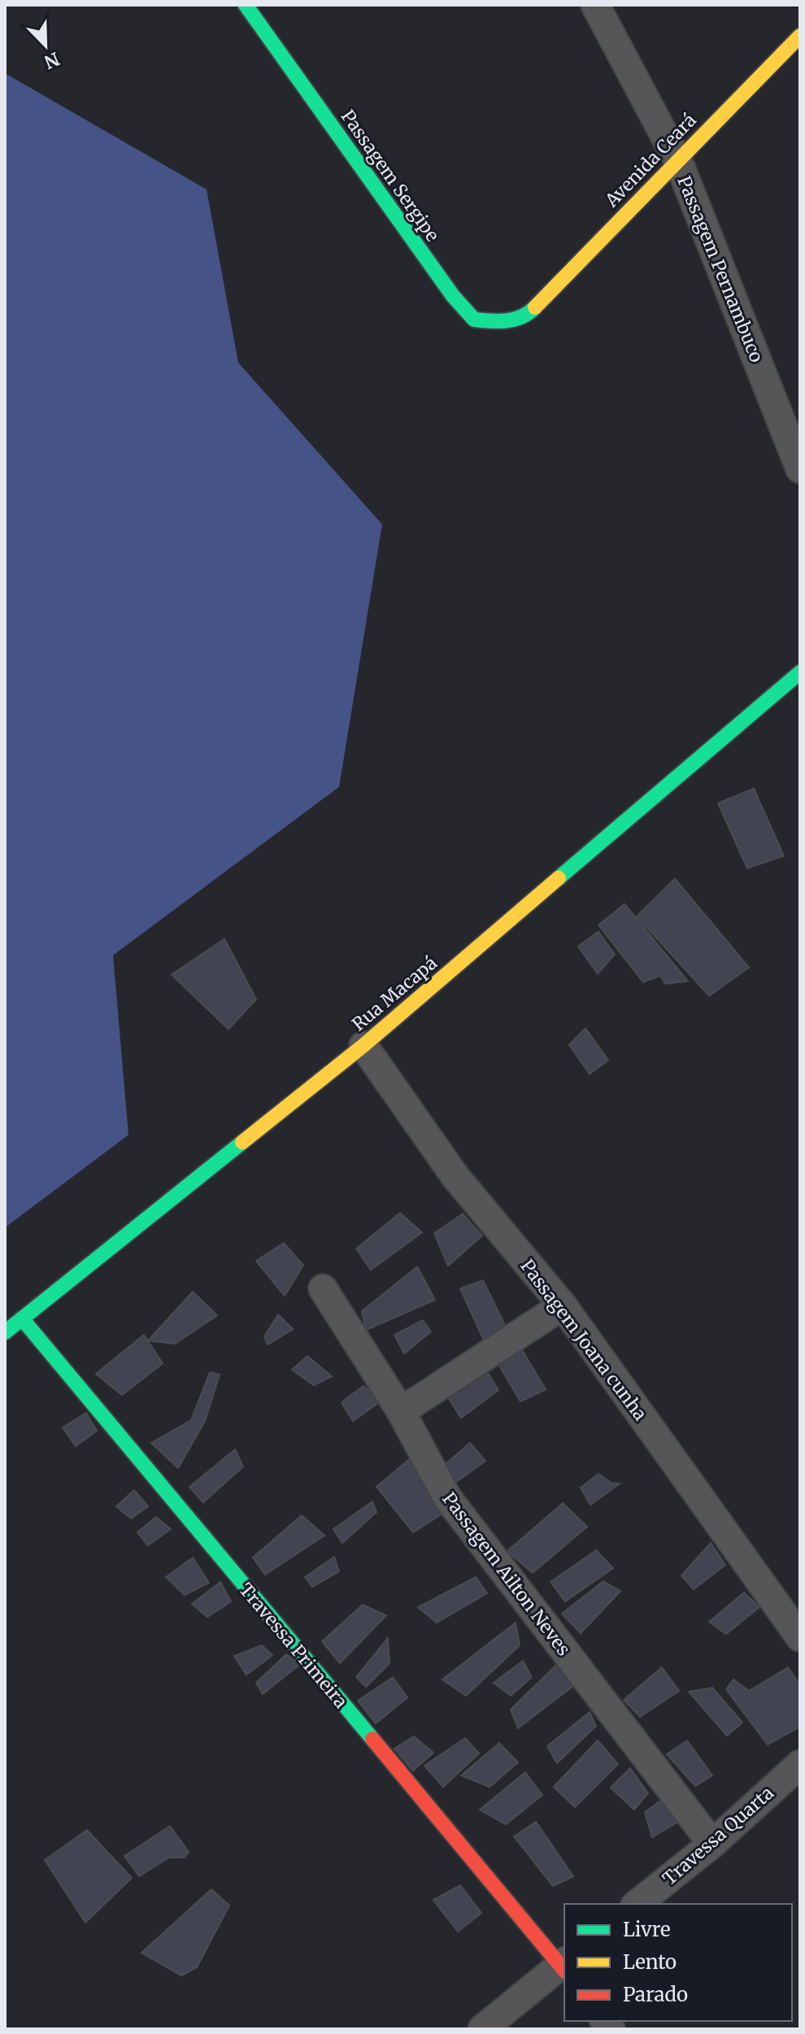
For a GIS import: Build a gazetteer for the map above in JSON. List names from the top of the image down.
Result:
{
  "streets": {
    "street": [
      "Avenida Ceará",
      "Passagem Sergipe",
      "Passagem Pernambuco",
      "Rua Macapá",
      "Passagem Joana cunha",
      "Passagem Ailton Neves",
      "Travessa Primeira",
      "Travessa Quarta"
    ]
  },
  "crossings": [
    ["Avenida Ceará", "Passagem Sergipe"],
    ["Avenida Ceará", "Passagem Pernambuco"],
    ["Rua Macapá", "Passagem Joana cunha"],
    ["Rua Macapá", "Travessa Primeira"],
    ["Passagem Ailton Neves", "Travessa Quarta"]
  ],
  "legend": ["Livre", "Lento", "Parado"],
  "north": "bottom right"
}
